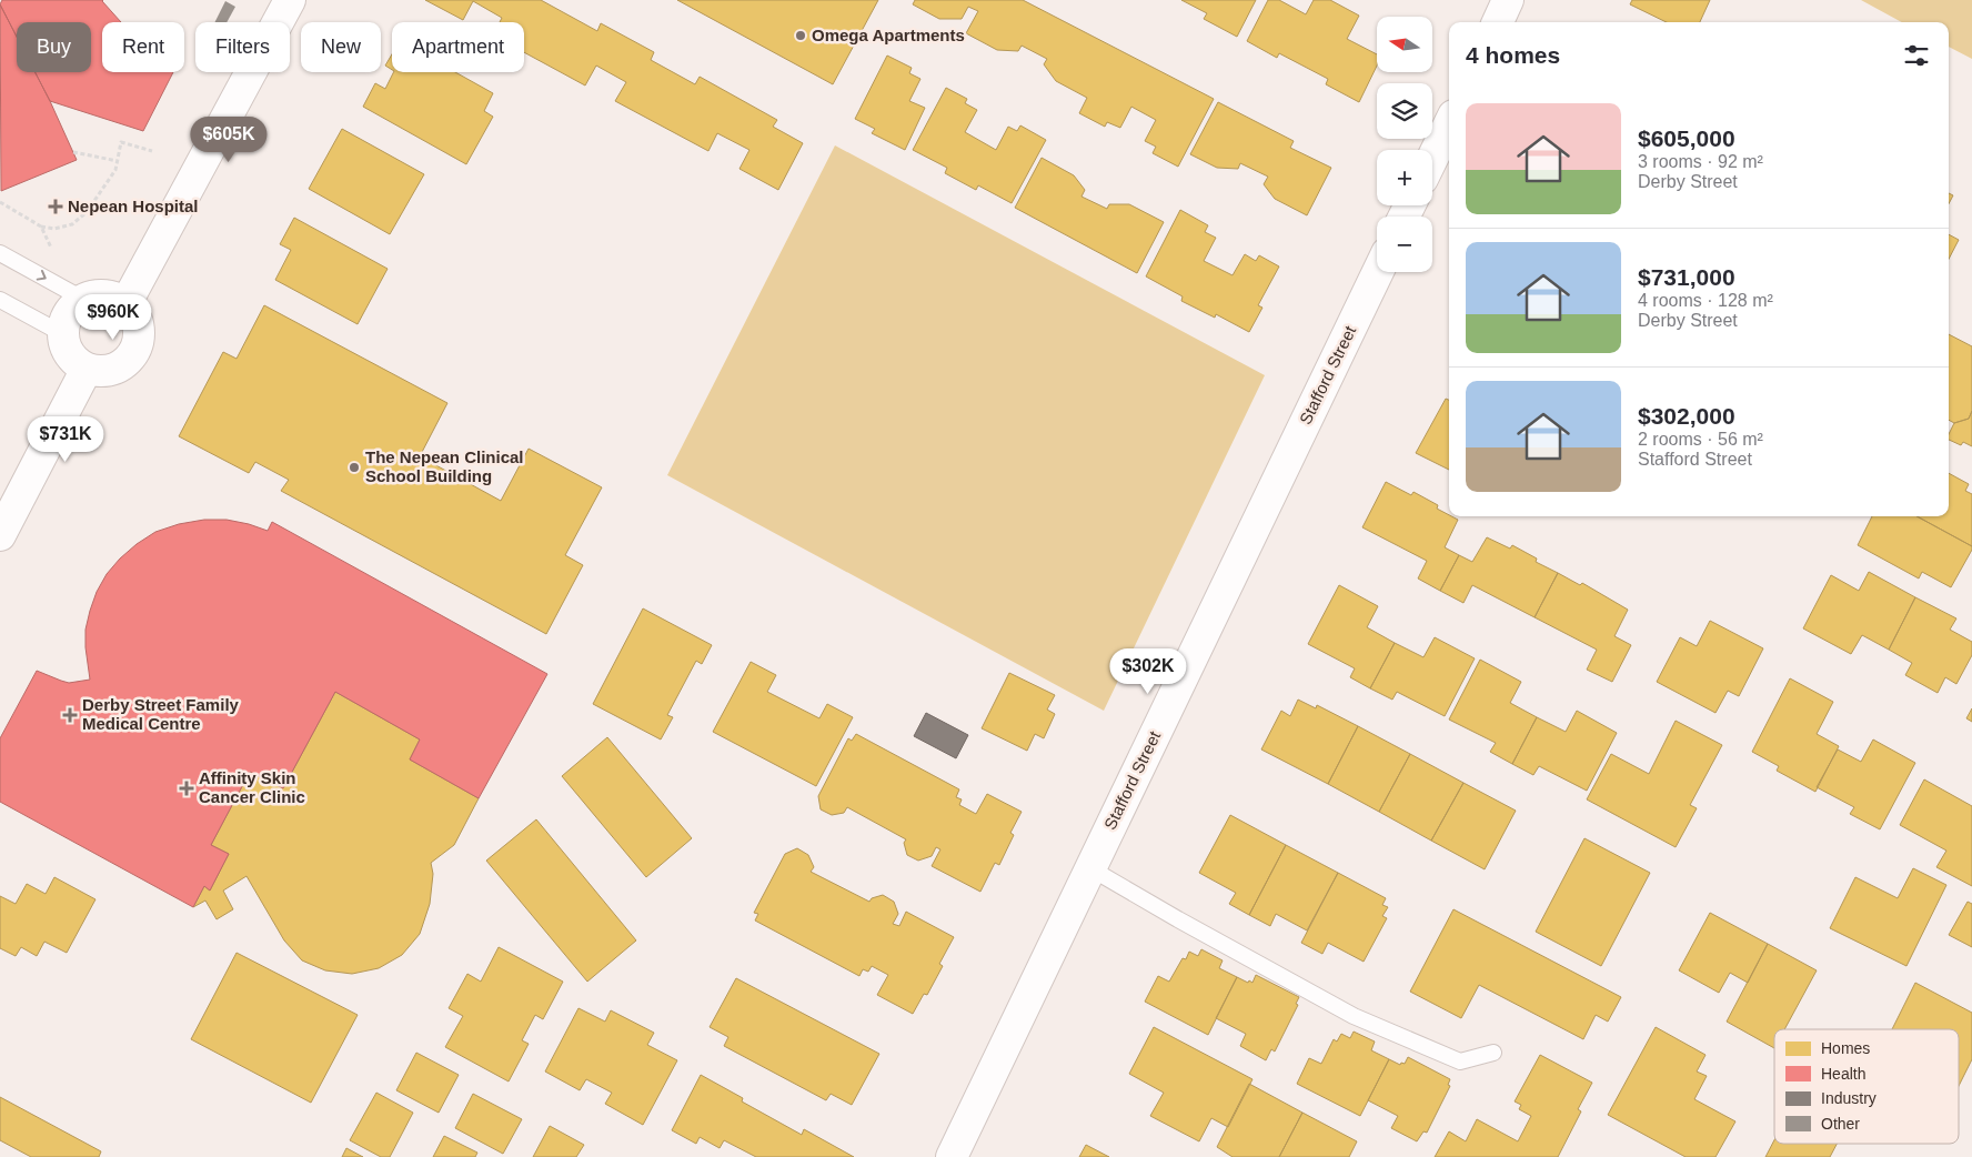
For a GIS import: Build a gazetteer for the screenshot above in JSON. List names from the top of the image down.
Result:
{
  "streets": {
    "street": ["Stafford Street"]
  },
  "places": {
    "other": ["Omega Apartments", "The Nepean Clinical School Building"],
    "health": ["Nepean Hospital", "Derby Street Family Medical Centre", "Affinity Skin Cancer Clinic"]
  },
  "legend": [
    "Homes",
    "Health",
    "Industry",
    "Other"
  ],
  "north": "left",
  "page": {
    "map_buttons": ["+", "−"],
    "chip": [
      "Buy",
      "Rent",
      "Filters",
      "New",
      "Apartment"
    ],
    "heading": "4 homes",
    "list": [
      {
        "name": "$605,000",
        "note": "3 rooms · 92 m² · Derby Street"
      },
      {
        "name": "$731,000",
        "note": "4 rooms · 128 m² · Derby Street"
      },
      {
        "name": "$302,000",
        "note": "2 rooms · 56 m² · Stafford Street"
      }
    ],
    "price": [
      "$605K",
      "$960K",
      "$731K",
      "$302K"
    ]
  }
}
